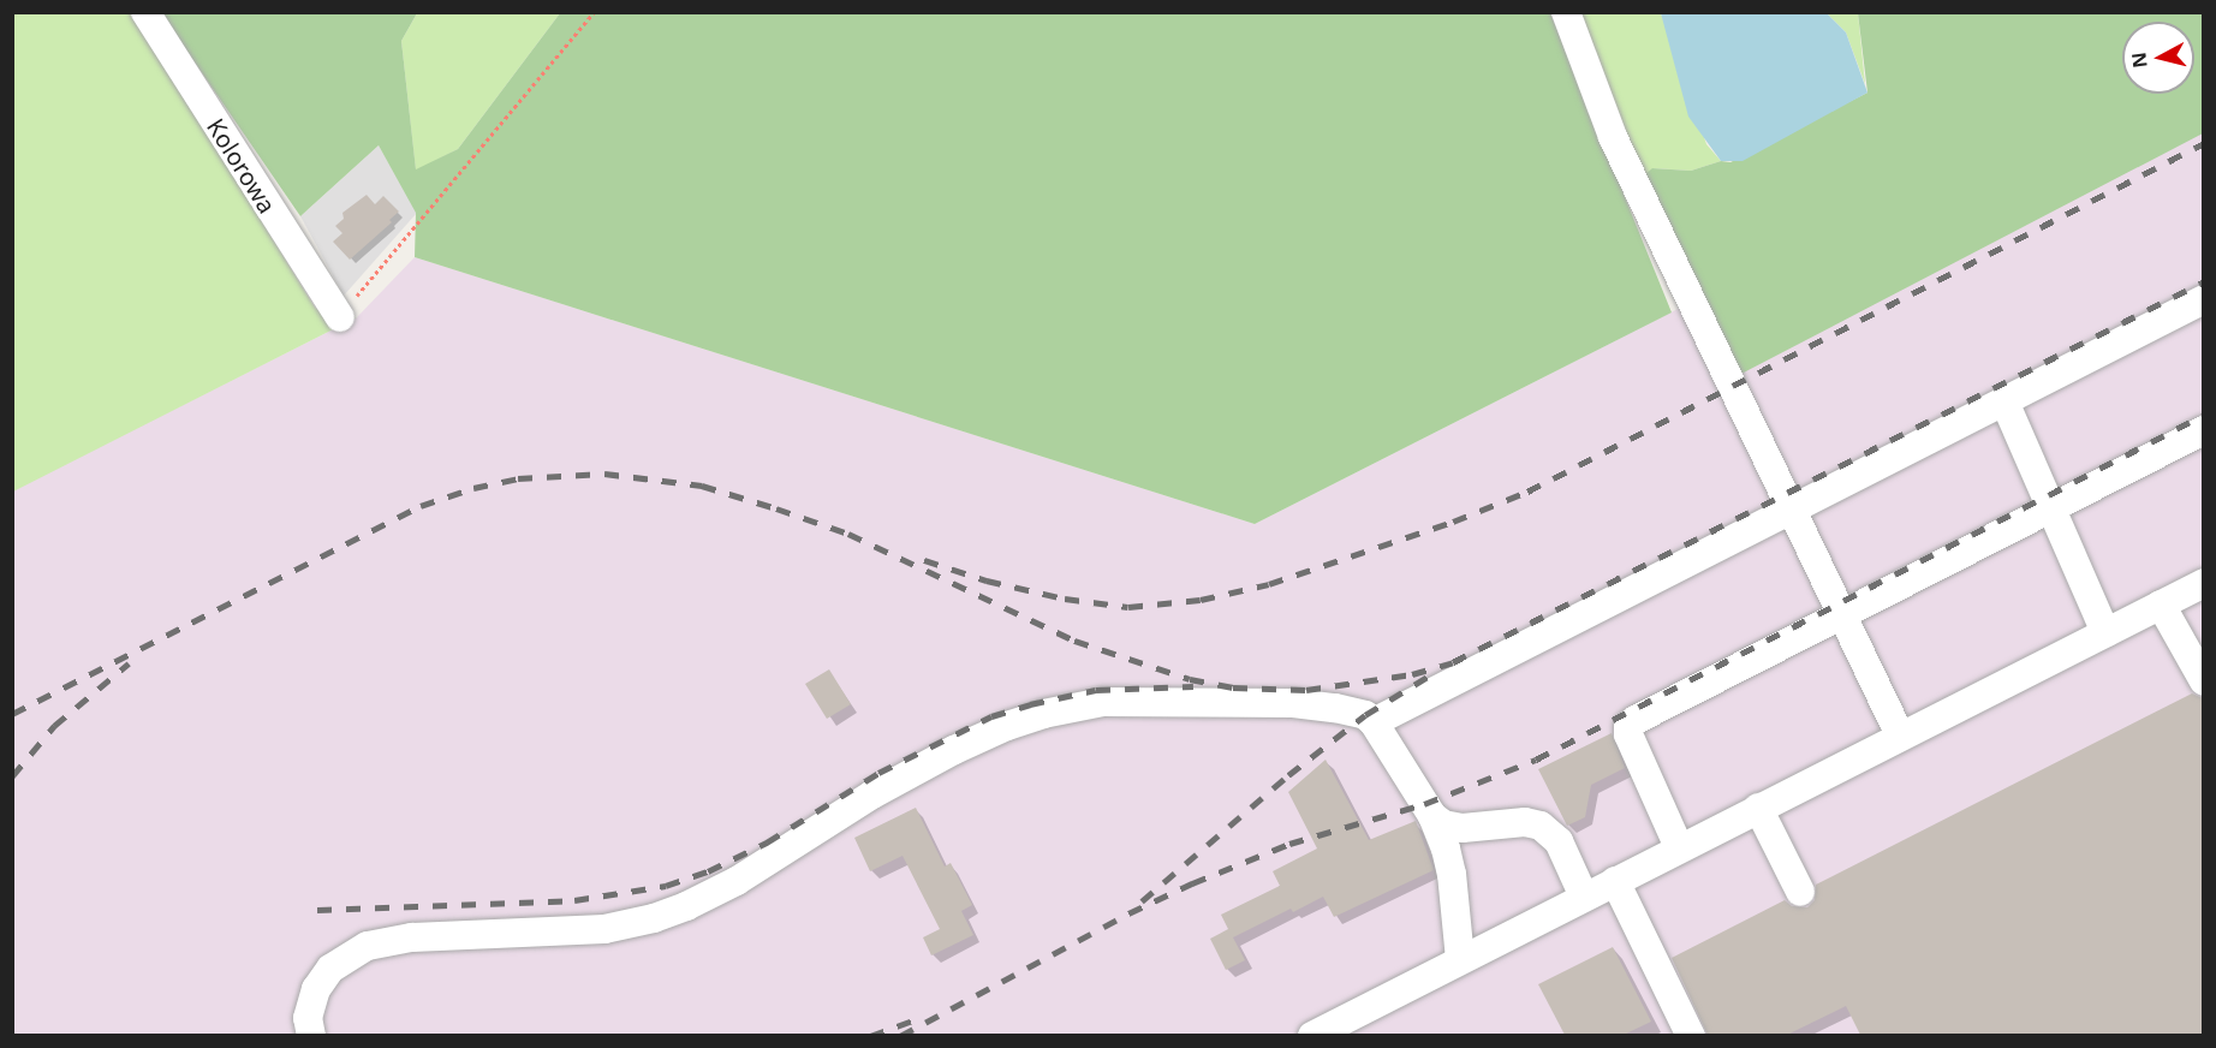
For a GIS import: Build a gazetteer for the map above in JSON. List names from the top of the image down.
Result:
{
  "streets": {
    "street": ["Kolorowa"]
  },
  "north": "left"
}
